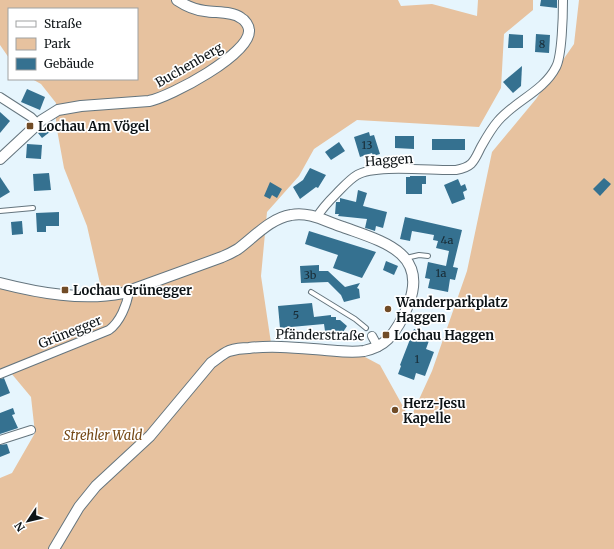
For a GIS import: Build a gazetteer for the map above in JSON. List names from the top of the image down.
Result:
{
  "streets": {
    "street": [
      "Buchenberg",
      "Haggen",
      "Grünegger",
      "Pfänderstraße"
    ]
  },
  "parks": ["Strehler Wald"],
  "places": {
    "transit": ["Lochau Am Vögel", "Lochau Grünegger", "Lochau Haggen"],
    "other": ["Wanderparkplatz Haggen", "Herz-Jesu Kapelle"]
  },
  "house_numbers": [
    "8",
    "13",
    "4a",
    "1a",
    "3b",
    "5",
    "1"
  ],
  "legend": ["Straße", "Park", "Gebäude"],
  "north": "bottom left"
}
